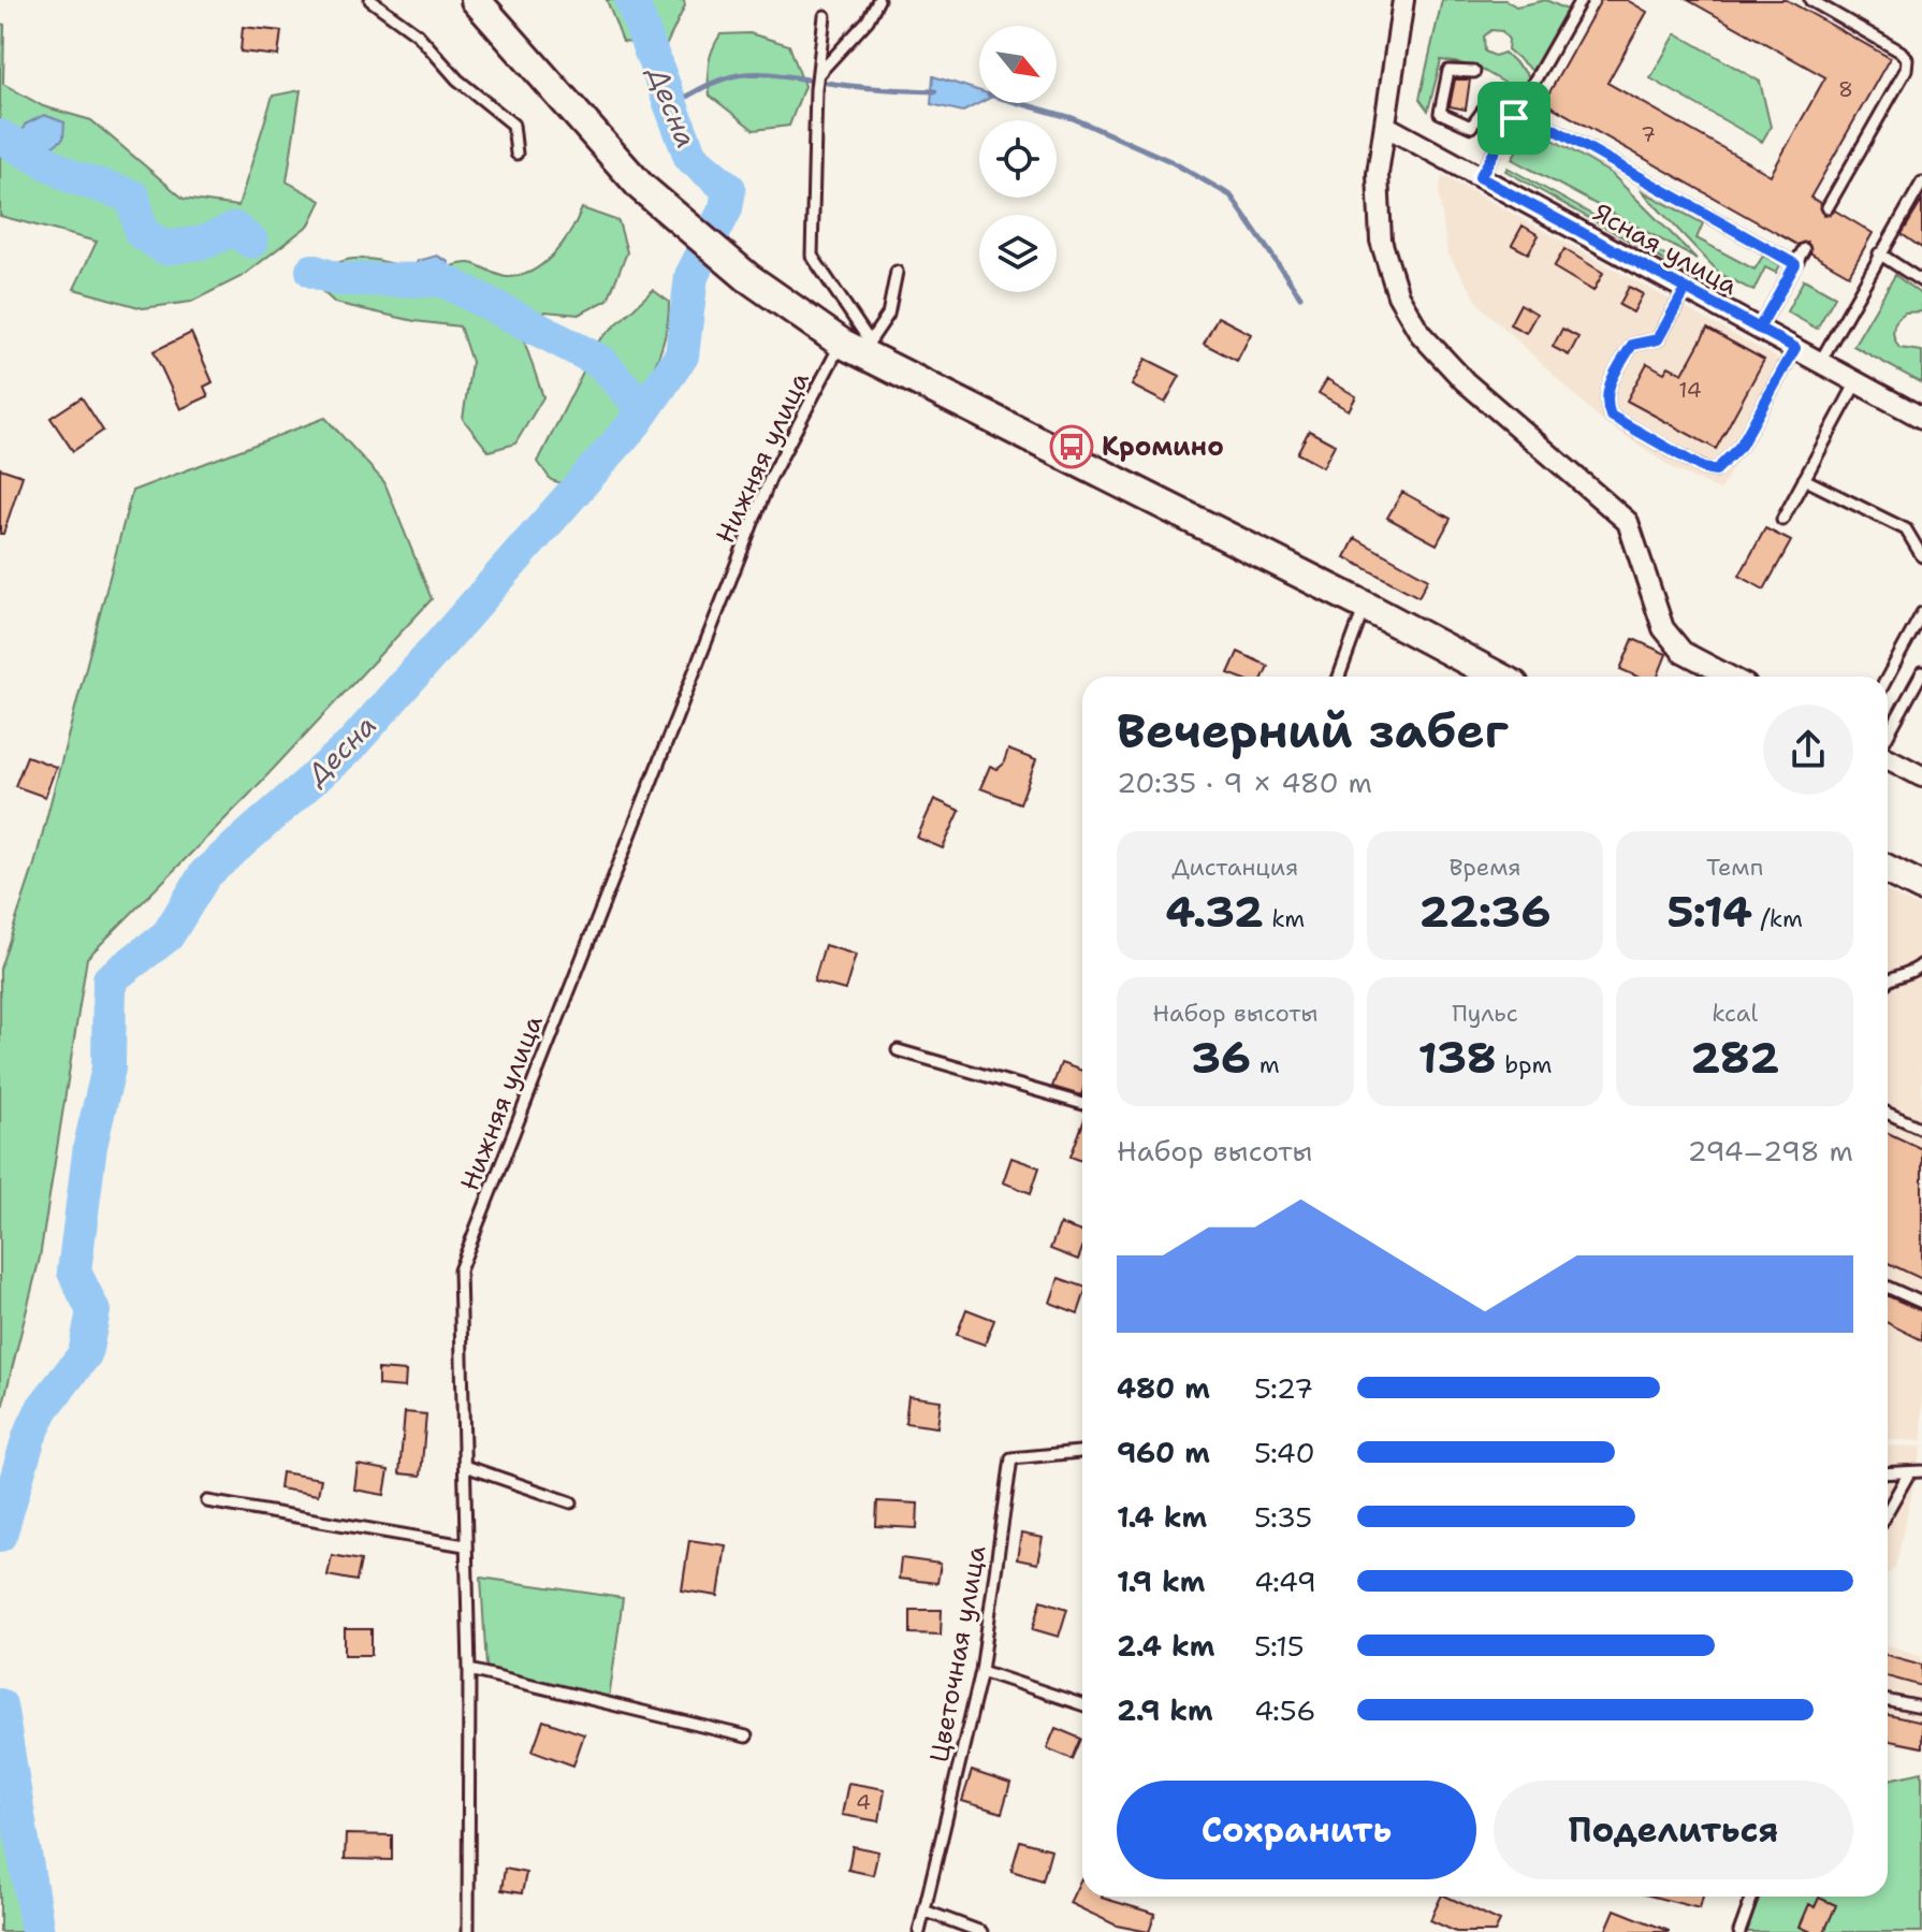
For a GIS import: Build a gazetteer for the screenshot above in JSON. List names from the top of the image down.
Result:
{
  "streets": {
    "street": ["Ясная улица"],
    "lane": ["Нижняя улица", "Цветочная улица"]
  },
  "water": ["Десна"],
  "places": {
    "bus stop": ["Кромино"]
  },
  "house_numbers": [
    "8",
    "7",
    "14",
    "4"
  ],
  "north": "bottom right",
  "page": {
    "heading": ["Вечерний забег", "20:35 · 9 × 480 m"],
    "stats": [
      ["Дистанция", "4.32 km"],
      ["Время", "22:36"],
      ["Темп", "5:14 /km"],
      ["Набор высоты", "36 m"],
      ["Пульс", "138 bpm"],
      ["kcal", "282"]
    ],
    "chart": ["Набор высоты", "294–298 m"],
    "list": [
      {
        "name": "480 m",
        "note": "5:27"
      },
      {
        "name": "960 m",
        "note": "5:40"
      },
      {
        "name": "1.4 km",
        "note": "5:35"
      },
      {
        "name": "1.9 km",
        "note": "4:49"
      },
      {
        "name": "2.4 km",
        "note": "5:15"
      },
      {
        "name": "2.9 km",
        "note": "4:56"
      }
    ],
    "buttons": ["Сохранить", "Поделиться"]
  }
}
